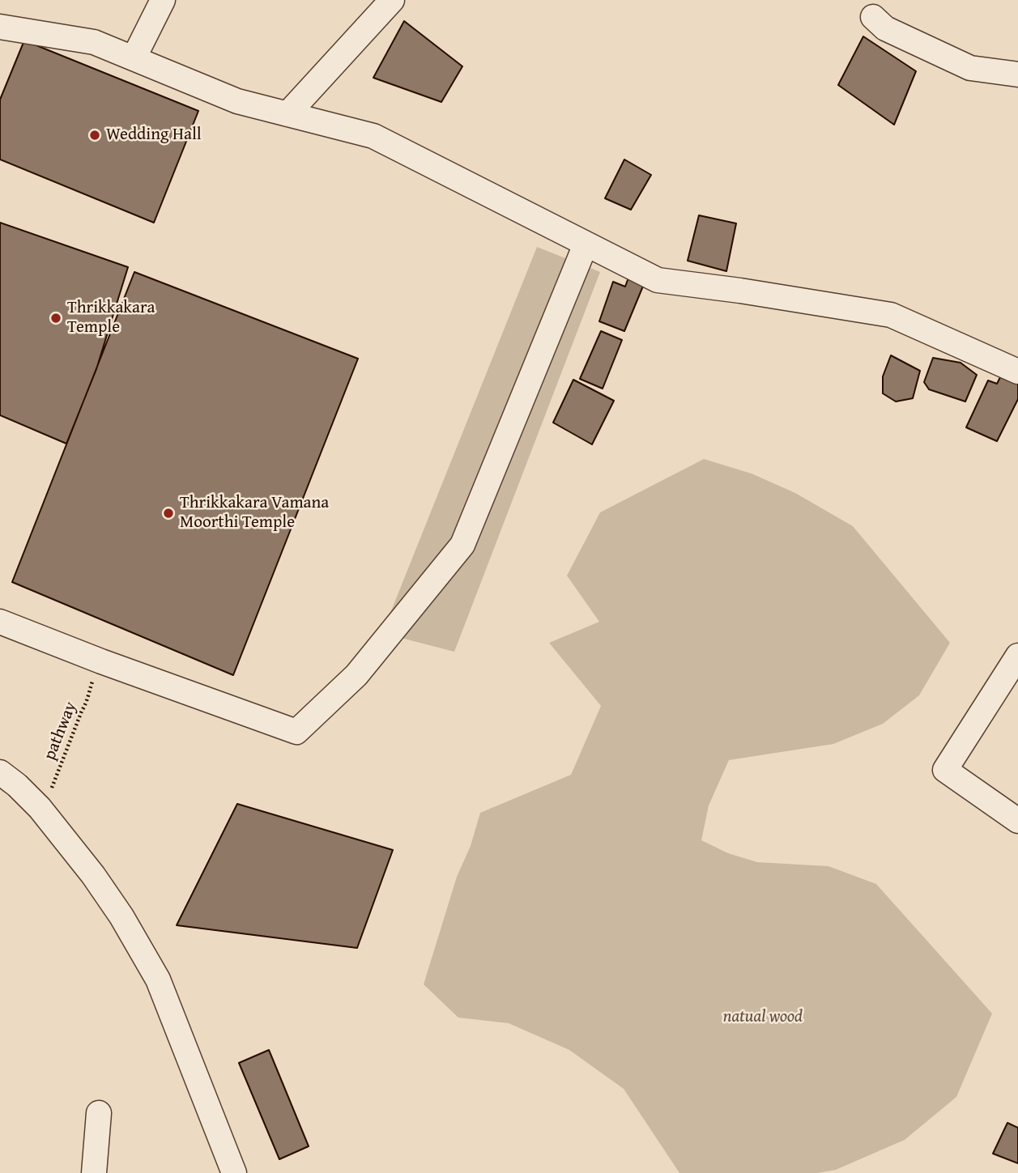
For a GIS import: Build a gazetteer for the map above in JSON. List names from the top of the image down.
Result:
{
  "streets": {
    "path": ["pathway"]
  },
  "parks": ["natual wood"],
  "places": ["Wedding Hall", "Thrikkakara Temple", "Thrikkakara Vamana Moorthi Temple"]
}
